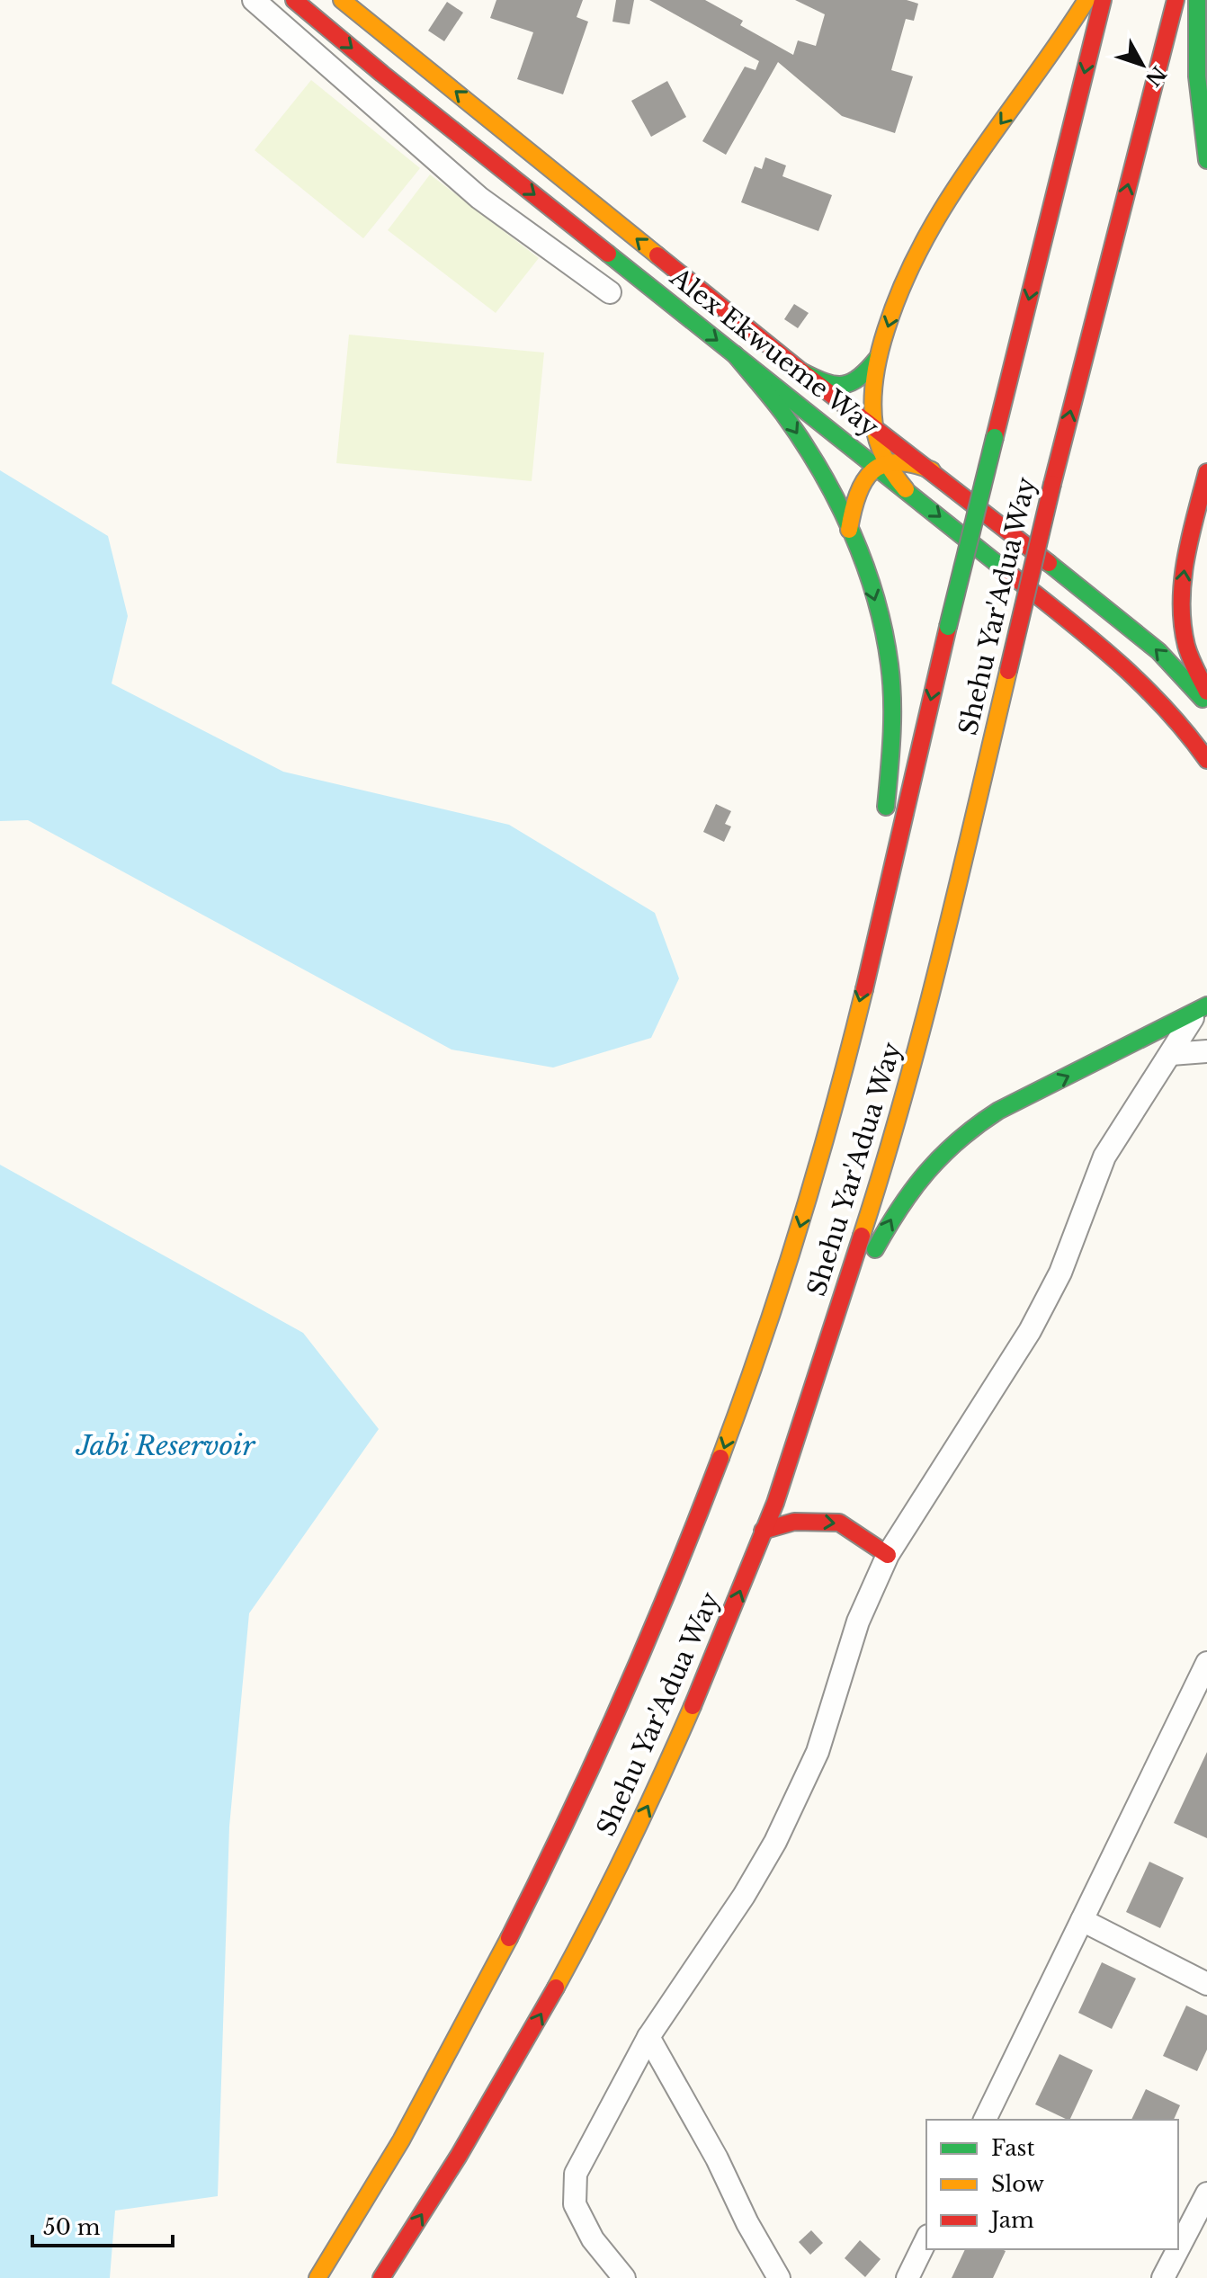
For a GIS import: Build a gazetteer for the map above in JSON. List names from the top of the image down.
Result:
{
  "streets": {
    "main road": ["Alex Ekwueme Way", "Shehu Yar'Adua Way"]
  },
  "water": ["Jabi Reservoir"],
  "legend": ["Fast", "Slow", "Jam"],
  "scale_bar": "50 m",
  "north": "bottom right"
}
